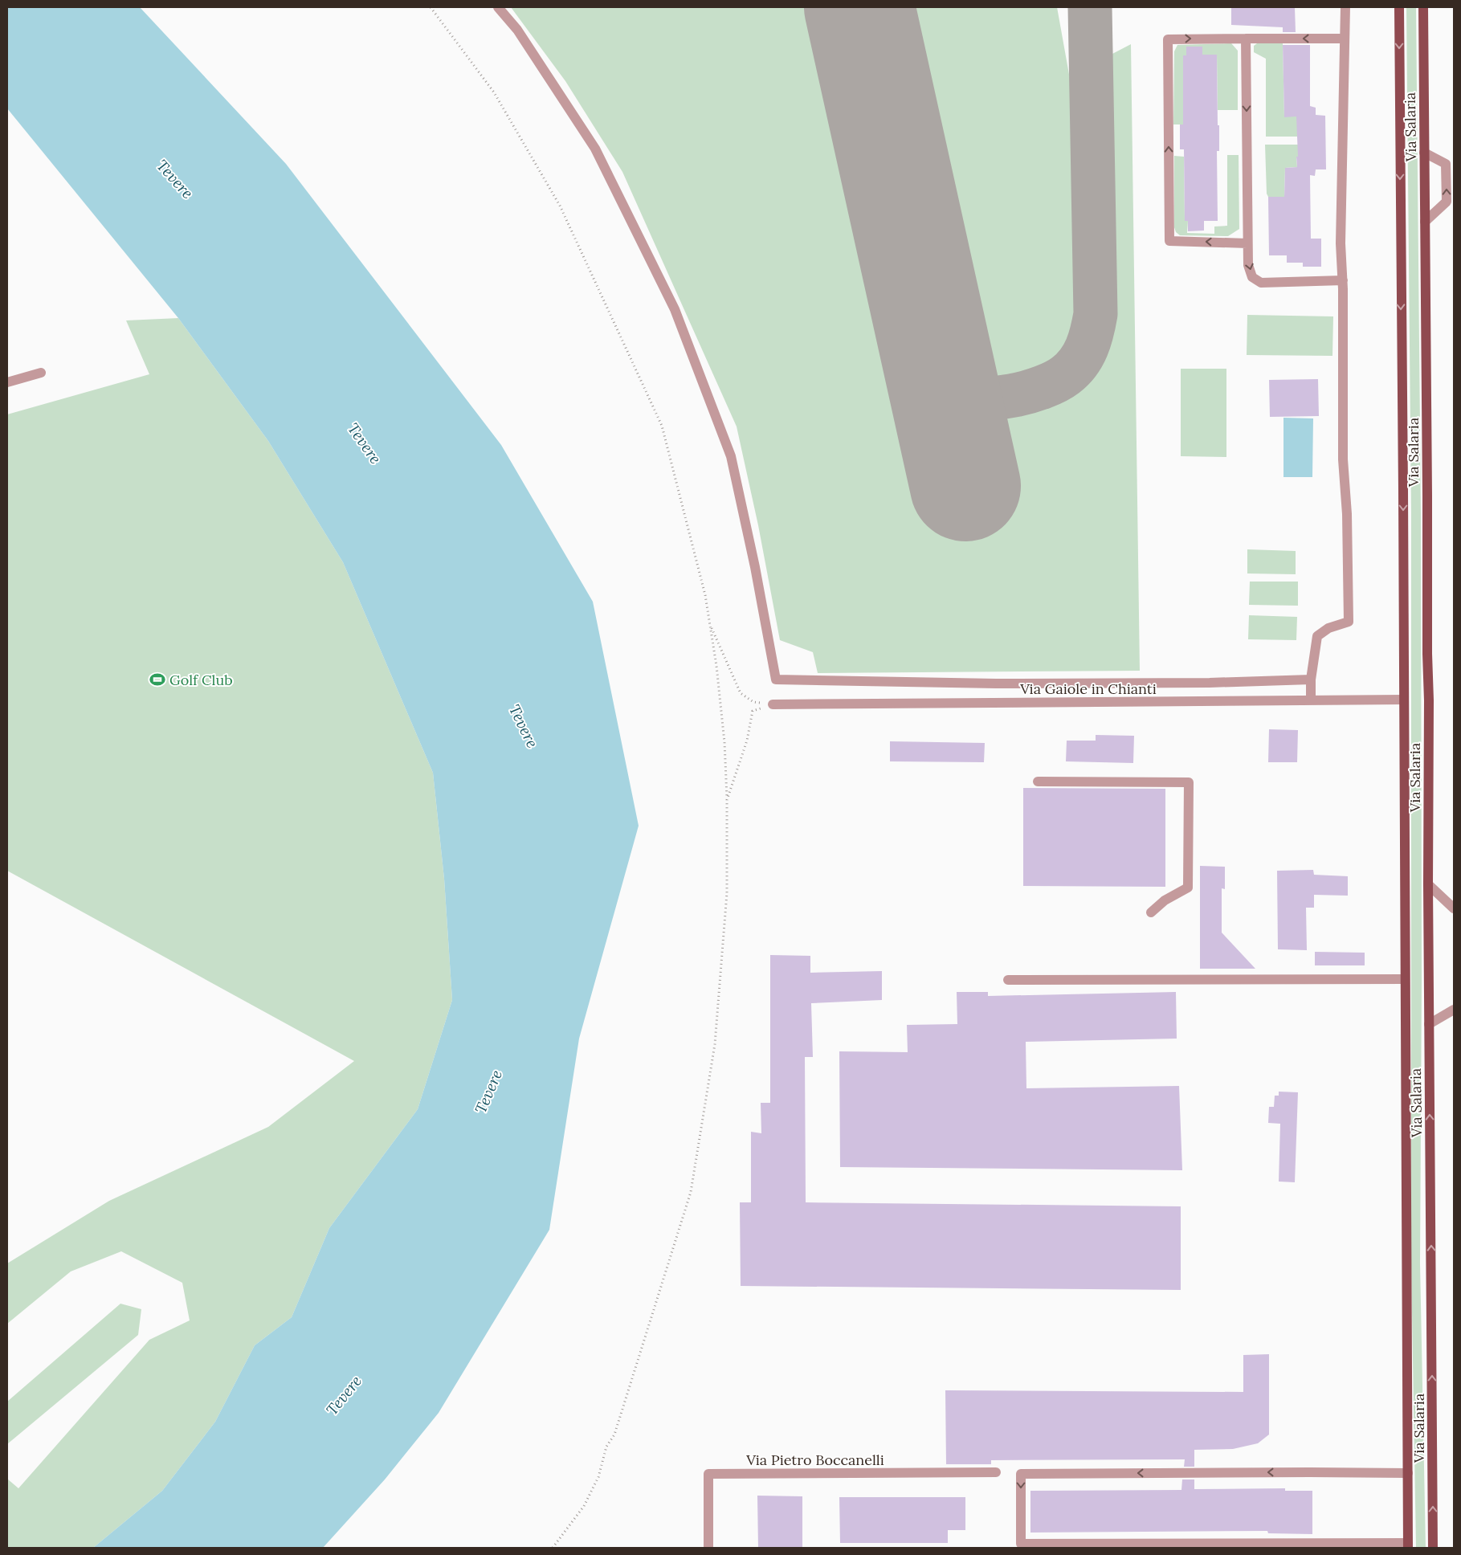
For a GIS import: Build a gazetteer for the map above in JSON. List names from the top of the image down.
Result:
{
  "streets": {
    "main road": ["Via Salaria"],
    "street": ["Via Gaiole in Chianti", "Via Pietro Boccanelli"]
  },
  "crossings": [
    ["Via Salaria", "Via Gaiole in Chianti"]
  ],
  "water": ["Tevere"],
  "places": {
    "sports": ["Golf Club"]
  }
}
